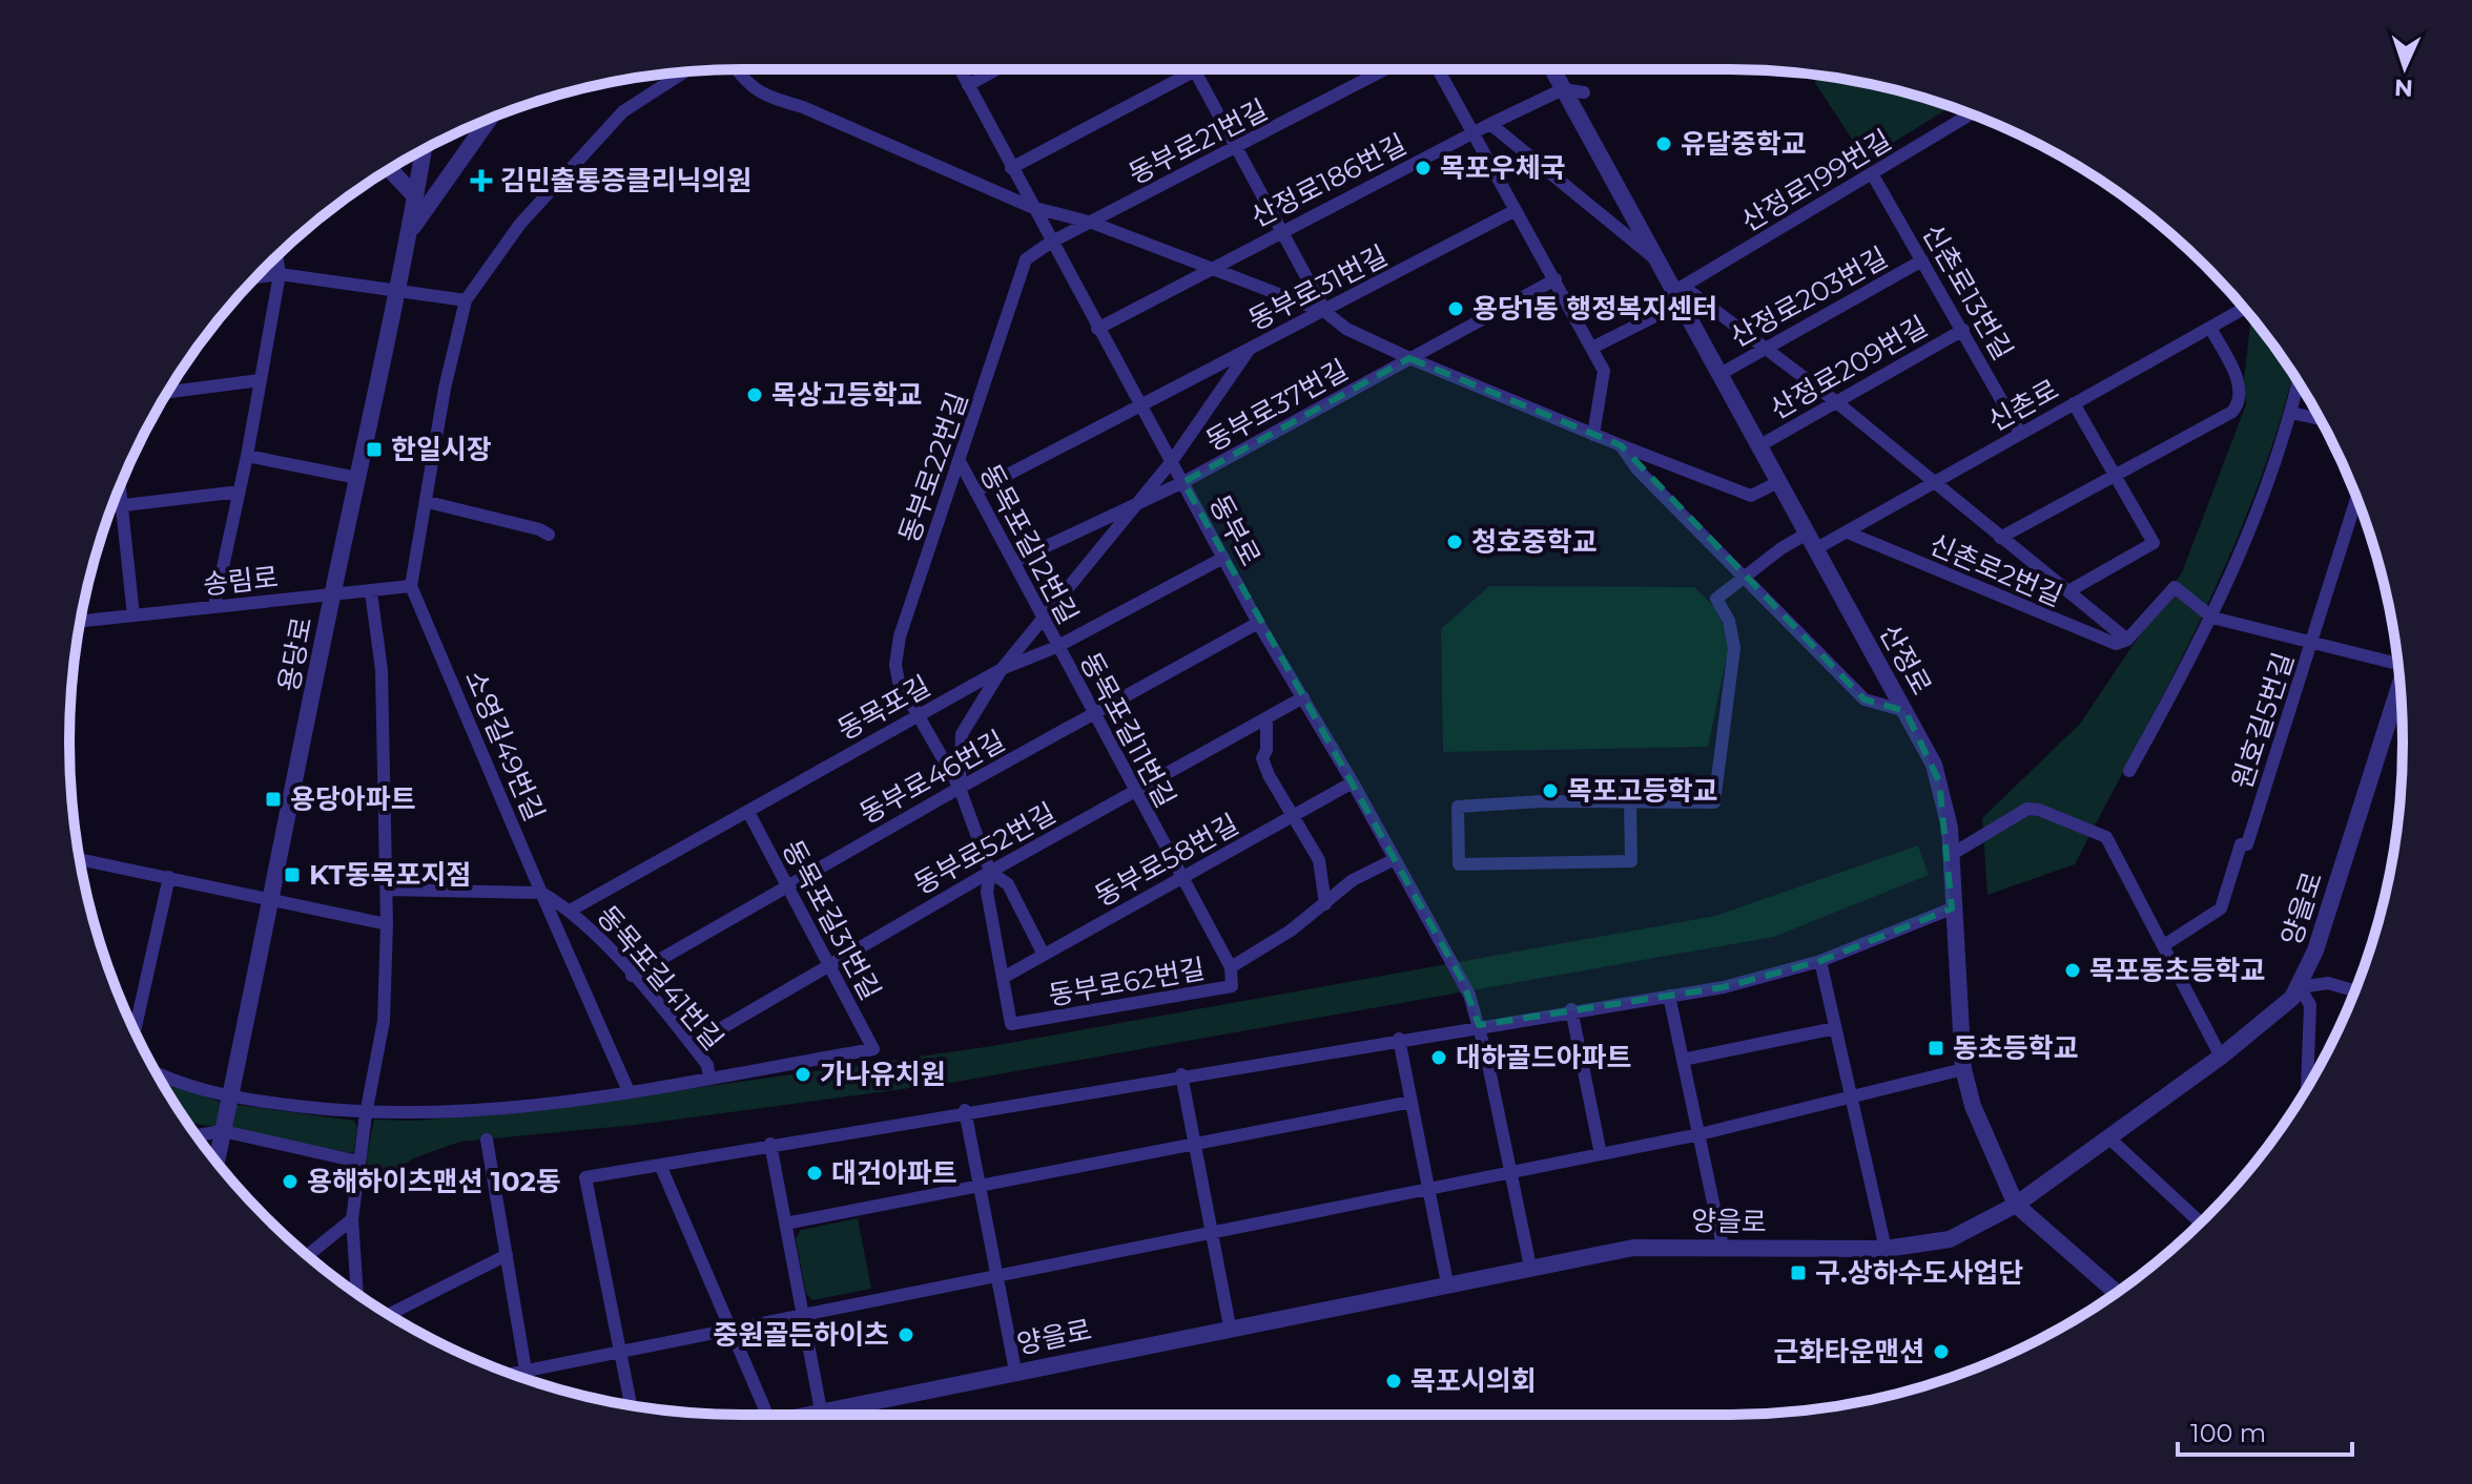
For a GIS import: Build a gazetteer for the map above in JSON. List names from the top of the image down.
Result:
{
  "streets": {
    "street": [
      "동부로21번길",
      "산정로186번길",
      "산정로199번길",
      "동부로31번길",
      "신촌로13번길",
      "산정로203번길",
      "산정로209번길",
      "동부로37번길",
      "신촌로",
      "동부로22번길",
      "동부로",
      "동목포길12번길",
      "신촌로2번길",
      "송림로",
      "용당로",
      "산정로",
      "동목포길",
      "원호길5번길",
      "동목포길11번길",
      "소영길49번길",
      "동부로46번길",
      "동부로52번길",
      "동부로58번길",
      "양을로",
      "동목포길31번길",
      "동목포길41번길",
      "동부로62번길"
    ]
  },
  "crossings": [
    ["동부로21번길", "동부로22번길"],
    ["동부로21번길", "동부로"],
    ["산정로186번길", "동부로"],
    ["산정로186번길", "산정로"],
    ["산정로199번길", "신촌로13번길"],
    ["산정로199번길", "산정로"],
    ["동부로31번길", "동부로"],
    ["동부로31번길", "동목포길12번길"],
    ["신촌로13번길", "산정로203번길"],
    ["신촌로13번길", "산정로209번길"],
    ["신촌로13번길", "신촌로"],
    ["산정로203번길", "산정로"],
    ["산정로209번길", "산정로"],
    ["동부로37번길", "동부로"],
    ["동부로37번길", "동목포길12번길"],
    ["신촌로", "신촌로2번길"],
    ["신촌로", "산정로"],
    ["동부로22번길", "동부로"],
    ["동부로22번길", "동목포길12번길"],
    ["동부로22번길", "동목포길"],
    ["동부로22번길", "동부로46번길"],
    ["동부로", "동목포길"],
    ["동부로", "동부로46번길"],
    ["동부로", "동부로52번길"],
    ["동부로", "동부로58번길"],
    ["동부로", "양을로"],
    ["동부로", "동부로62번길"],
    ["동목포길12번길", "동목포길"],
    ["동목포길12번길", "동목포길11번길"],
    ["송림로", "용당로"],
    ["송림로", "소영길49번길"],
    ["산정로", "양을로"],
    ["동목포길", "동목포길11번길"],
    ["동목포길", "동목포길31번길"],
    ["동목포길", "동목포길41번길"],
    ["동목포길11번길", "동부로46번길"],
    ["동목포길11번길", "동부로52번길"],
    ["동목포길11번길", "동부로58번길"],
    ["동목포길11번길", "동부로62번길"],
    ["동부로46번길", "동목포길31번길"],
    ["동부로46번길", "동목포길41번길"],
    ["동부로52번길", "동목포길31번길"],
    ["동부로52번길", "동목포길41번길"],
    ["동부로58번길", "동부로62번길"],
    ["동목포길31번길", "동목포길41번길"]
  ],
  "places": {
    "other": [
      "유달중학교",
      "목포우체국",
      "용당1동 행정복지센터",
      "목상고등학교",
      "청호중학교",
      "목포고등학교",
      "목포동초등학교",
      "대하골드아파트",
      "가나유치원",
      "대건아파트",
      "용해하이츠맨션 102동",
      "중원골든하이츠",
      "근화타운맨션",
      "목포시의회"
    ],
    "health": ["김민출통증클리닉의원"],
    "transit": [
      "한일시장",
      "용당아파트",
      "KT동목포지점",
      "동초등학교",
      "구.상하수도사업단"
    ]
  },
  "scale_bar": "100 m",
  "north": "bottom"
}
